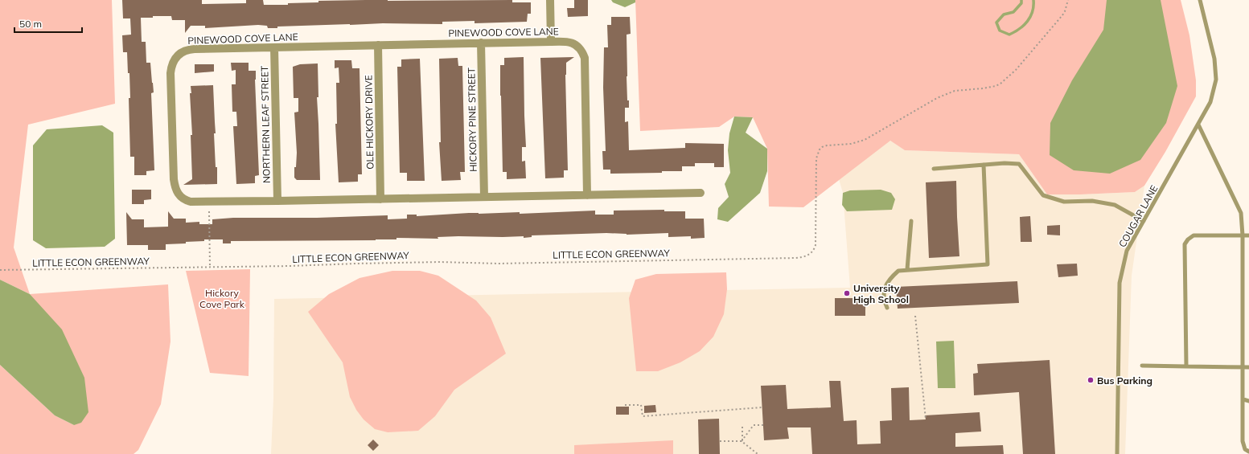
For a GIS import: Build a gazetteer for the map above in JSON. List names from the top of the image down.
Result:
{
  "streets": {
    "street": [
      "PINEWOOD COVE LANE",
      "HICKORY PINE STREET",
      "OLE HICKORY DRIVE",
      "NORTHERN LEAF STREET"
    ],
    "lane": ["COUGAR LANE"],
    "path": ["LITTLE ECON GREENWAY"]
  },
  "crossings": [
    ["PINEWOOD COVE LANE", "HICKORY PINE STREET"],
    ["PINEWOOD COVE LANE", "OLE HICKORY DRIVE"],
    ["PINEWOOD COVE LANE", "NORTHERN LEAF STREET"]
  ],
  "parks": ["Hickory Cove Park"],
  "places": ["University High School", "Bus Parking"],
  "scale_bar": "50 m"
}
